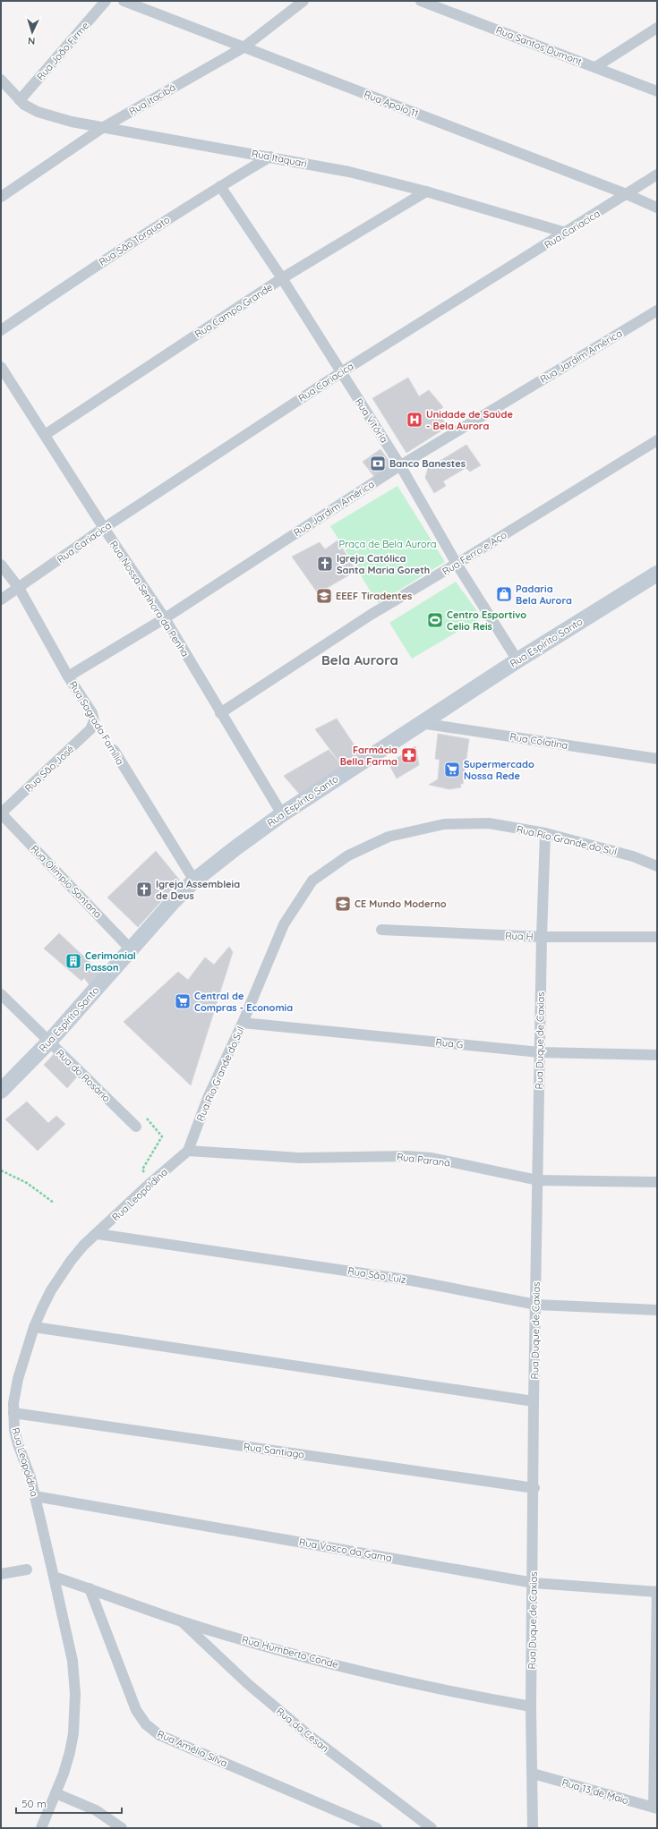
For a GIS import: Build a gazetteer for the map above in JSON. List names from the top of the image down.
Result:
{
  "streets": {
    "street": [
      "Rua Santos Dumont",
      "Rua João Firme",
      "Rua Itacibá",
      "Rua Apolo 11",
      "Rua Itaquari",
      "Rua Cariacica",
      "Rua São Torquato",
      "Rua Campo Grande",
      "Rua Jardim América",
      "Rua Vitória",
      "Rua Ferro e Aço",
      "Rua Nossa Senhora da Penha",
      "Rua Espírito Santo",
      "Rua Sagrada Família",
      "Rua Colatina",
      "Rua São José",
      "Rua Rio Grande do Sul",
      "Rua Olímpio Santana",
      "Rua H",
      "Rua Duque de Caxias",
      "Rua G",
      "Rua do Rosário",
      "Rua Paraná",
      "Rua Leopoldina",
      "Rua São Luiz",
      "Rua Santiago",
      "Rua Vasco da Gama",
      "Rua Humberto Conde",
      "Rua da Cesan",
      "Rua Amélia Silva",
      "Rua 13 de Maio"
    ]
  },
  "crossings": [
    ["Rua João Firme", "Rua Itaquari"],
    ["Rua Itacibá", "Rua Apolo 11"],
    ["Rua Itacibá", "Rua Itaquari"],
    ["Rua Apolo 11", "Rua Cariacica"],
    ["Rua Itaquari", "Rua Cariacica"],
    ["Rua Itaquari", "Rua São Torquato"],
    ["Rua Itaquari", "Rua Campo Grande"],
    ["Rua Cariacica", "Rua Vitória"],
    ["Rua Cariacica", "Rua Nossa Senhora da Penha"],
    ["Rua Cariacica", "Rua Sagrada Família"],
    ["Rua São Torquato", "Rua Vitória"],
    ["Rua Campo Grande", "Rua Vitória"],
    ["Rua Campo Grande", "Rua Nossa Senhora da Penha"],
    ["Rua Jardim América", "Rua Vitória"],
    ["Rua Jardim América", "Rua Nossa Senhora da Penha"],
    ["Rua Jardim América", "Rua Sagrada Família"],
    ["Rua Vitória", "Rua Ferro e Aço"],
    ["Rua Vitória", "Rua Espírito Santo"],
    ["Rua Ferro e Aço", "Rua Nossa Senhora da Penha"],
    ["Rua Nossa Senhora da Penha", "Rua Espírito Santo"],
    ["Rua Espírito Santo", "Rua Sagrada Família"],
    ["Rua Espírito Santo", "Rua Colatina"],
    ["Rua Espírito Santo", "Rua Olímpio Santana"],
    ["Rua Espírito Santo", "Rua do Rosário"],
    ["Rua Sagrada Família", "Rua São José"],
    ["Rua São José", "Rua Olímpio Santana"],
    ["Rua Rio Grande do Sul", "Rua Duque de Caxias"],
    ["Rua Rio Grande do Sul", "Rua G"],
    ["Rua Rio Grande do Sul", "Rua Paraná"],
    ["Rua Rio Grande do Sul", "Rua Leopoldina"],
    ["Rua H", "Rua Duque de Caxias"],
    ["Rua Duque de Caxias", "Rua G"],
    ["Rua Duque de Caxias", "Rua Paraná"],
    ["Rua Duque de Caxias", "Rua São Luiz"],
    ["Rua Duque de Caxias", "Rua Santiago"],
    ["Rua Duque de Caxias", "Rua Vasco da Gama"],
    ["Rua Duque de Caxias", "Rua Humberto Conde"],
    ["Rua Duque de Caxias", "Rua 13 de Maio"],
    ["Rua Paraná", "Rua Leopoldina"],
    ["Rua Leopoldina", "Rua São Luiz"],
    ["Rua Leopoldina", "Rua Santiago"],
    ["Rua Leopoldina", "Rua Vasco da Gama"],
    ["Rua Leopoldina", "Rua Humberto Conde"],
    ["Rua Humberto Conde", "Rua da Cesan"],
    ["Rua Humberto Conde", "Rua Amélia Silva"]
  ],
  "districts": ["Bela Aurora"],
  "parks": ["Praça de Bela Aurora"],
  "places": {
    "hospital": ["Unidade de Saúde - Bela Aurora"],
    "bank": ["Banco Banestes"],
    "church": ["Igreja Católica Santa Maria Goreth", "Igreja Assembleia de Deus"],
    "shop": ["Padaria Bela Aurora"],
    "school or university": ["EEEF Tiradentes", "CE Mundo Moderno"],
    "sports": ["Centro Esportivo Celio Reis"],
    "pharmacy": ["Farmácia Bella Farma"],
    "supermarket": ["Supermercado Nossa Rede", "Central de Compras - Economia"],
    "building": ["Cerimonial Passon"]
  },
  "scale_bar": "50 m",
  "north": "bottom"
}
